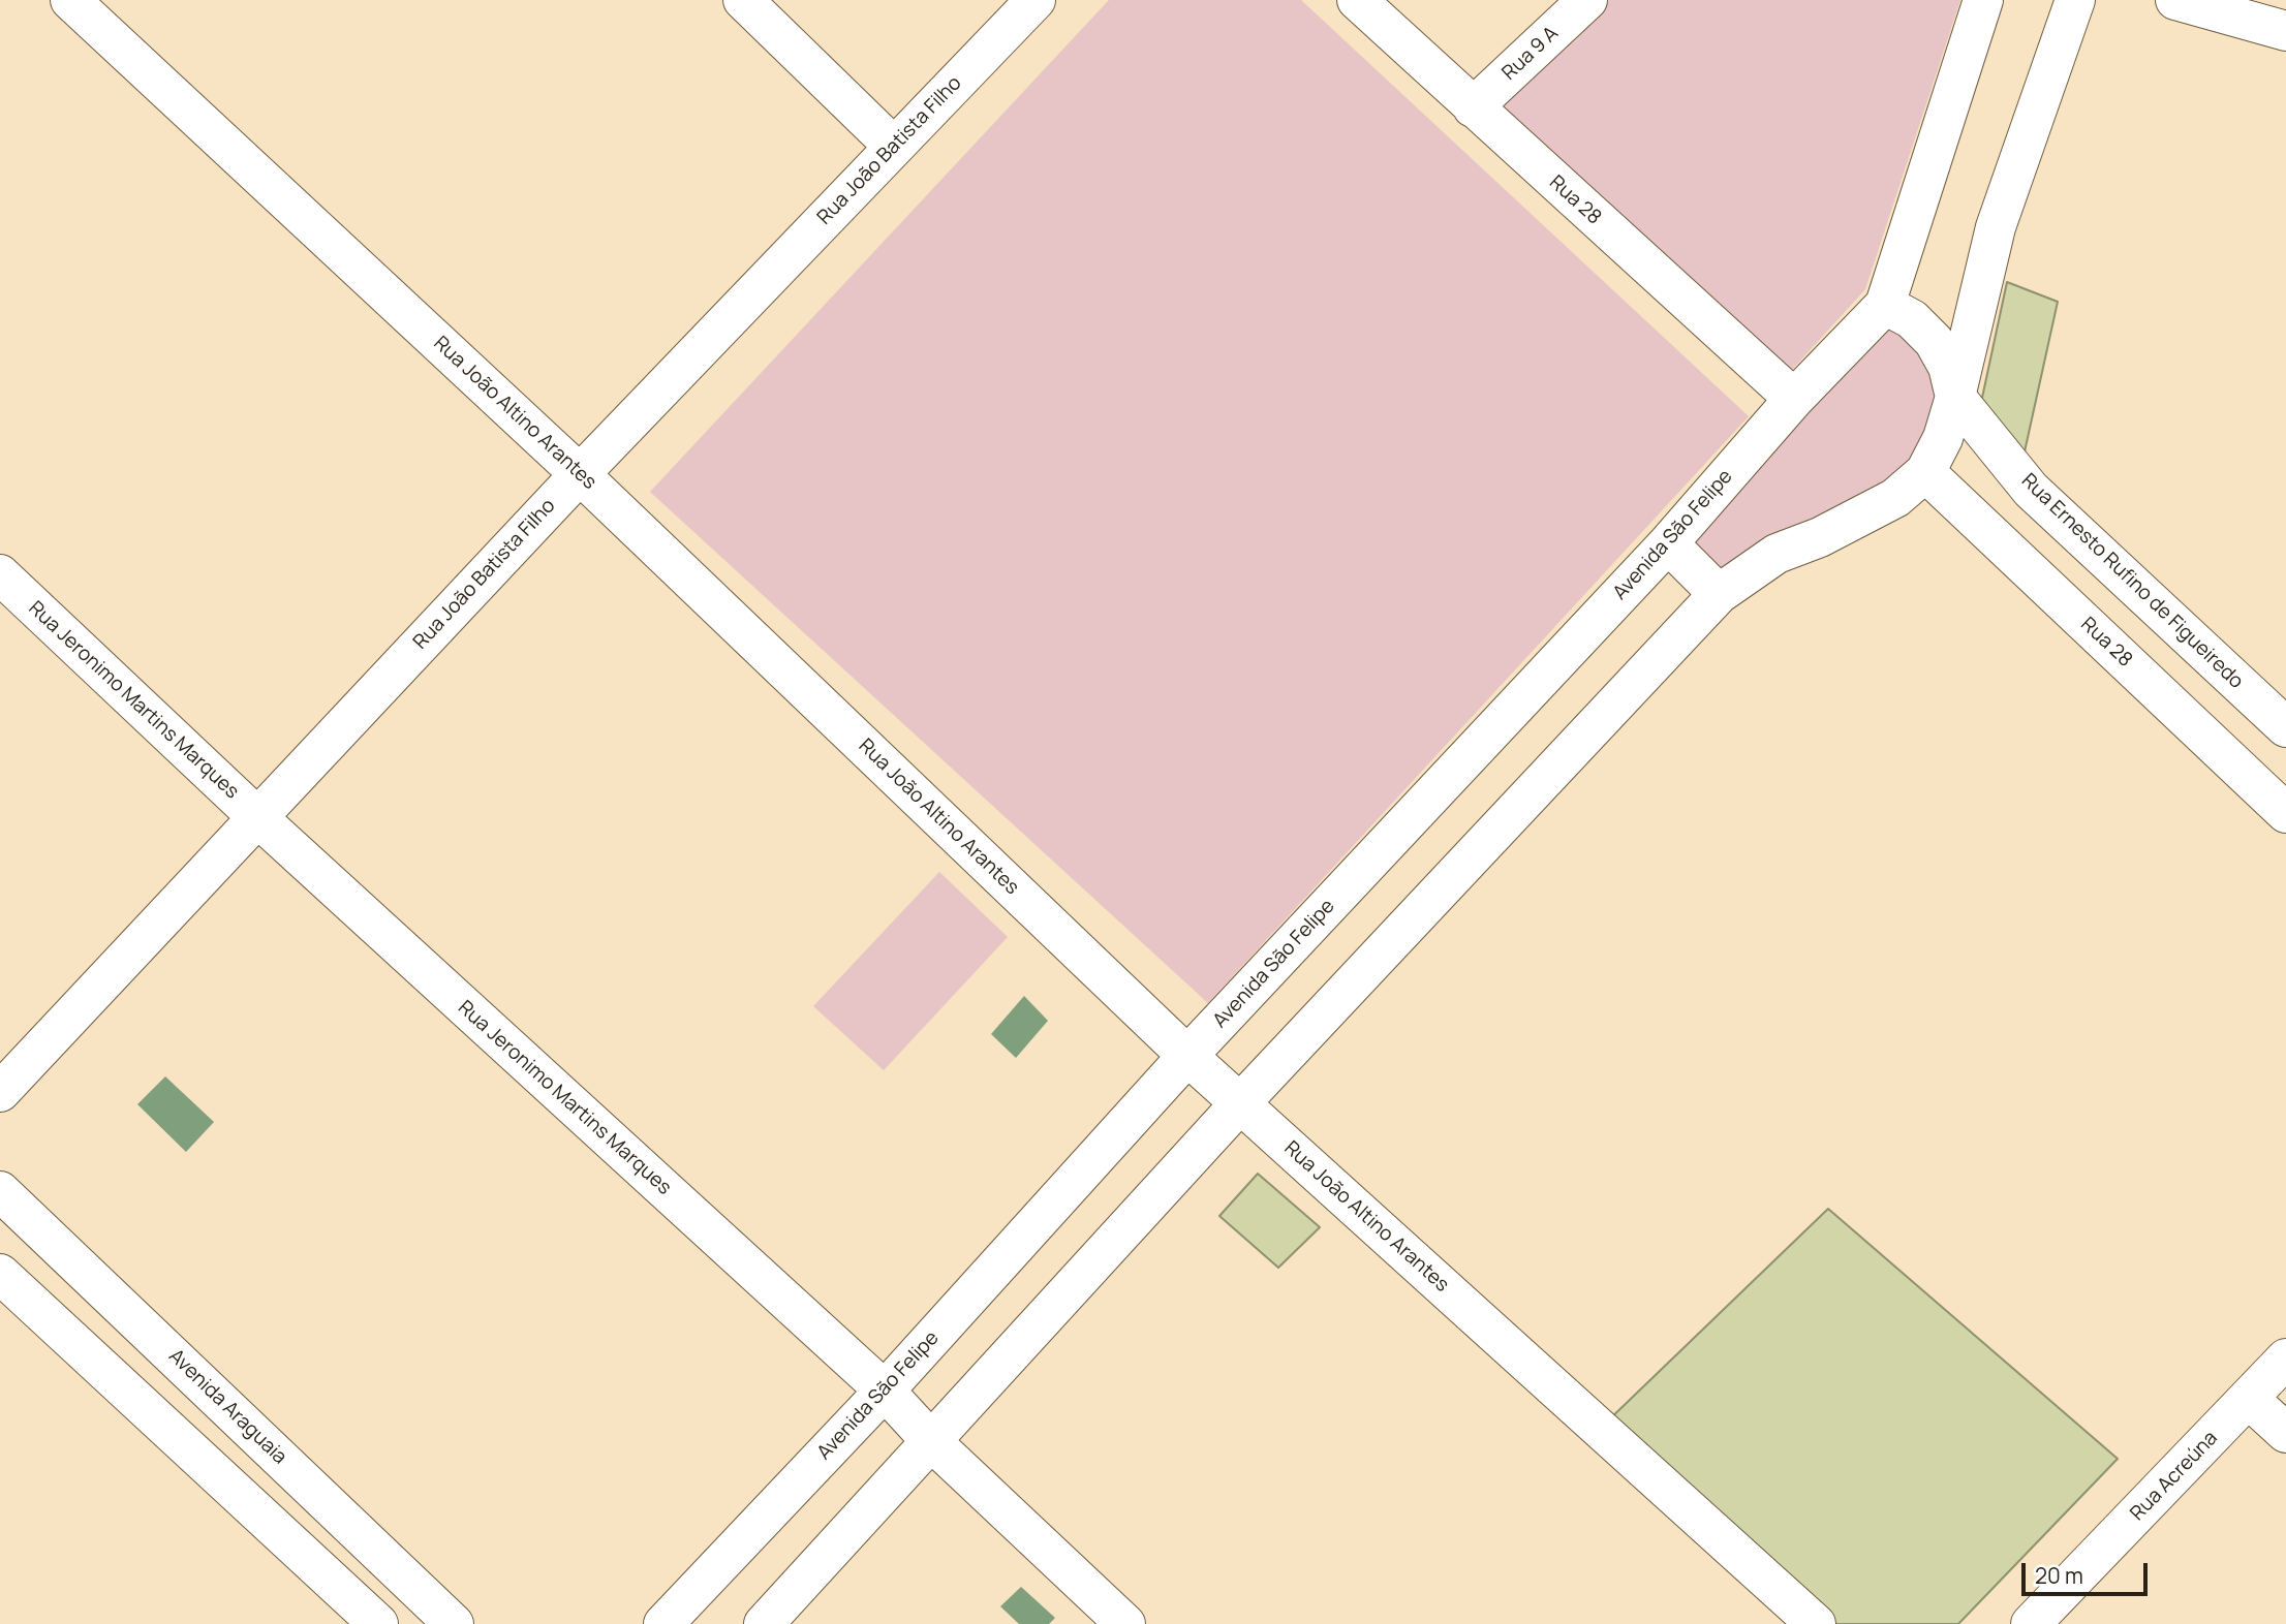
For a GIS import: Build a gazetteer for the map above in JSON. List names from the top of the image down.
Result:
{
  "streets": {
    "street": [
      "Rua 9 A",
      "Rua João Batista Filho",
      "Rua 28",
      "Rua João Altino Arantes",
      "Avenida São Felipe",
      "Rua Ernesto Rufino de Figueiredo",
      "Rua Jeronimo Martins Marques",
      "Avenida Araguaia",
      "Rua Acreúna"
    ]
  },
  "crossings": [
    ["Rua 9 A", "Rua 28"],
    ["Rua João Batista Filho", "Rua João Altino Arantes"],
    ["Rua João Batista Filho", "Rua Jeronimo Martins Marques"],
    ["Rua 28", "Avenida São Felipe"],
    ["Rua João Altino Arantes", "Avenida São Felipe"],
    ["Avenida São Felipe", "Rua Jeronimo Martins Marques"]
  ],
  "scale_bar": "20 m"
}
